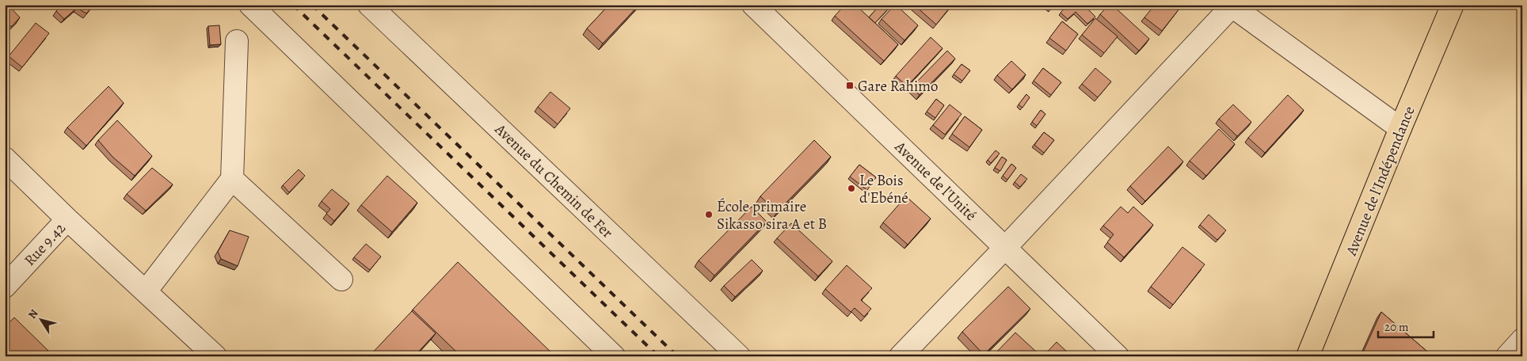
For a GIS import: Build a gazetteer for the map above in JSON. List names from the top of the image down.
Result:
{
  "streets": {
    "highway": ["Avenue de l'Indépendance"],
    "street": ["Avenue du Chemin de Fer", "Avenue de l'Unité", "Rue 9.42"]
  },
  "places": {
    "transit": ["Gare Rahimo"],
    "other": ["Le Bois d'Ebéné", "École primaire Sikasso sira A et B"]
  },
  "scale_bar": "20 m",
  "north": "top left"
}
